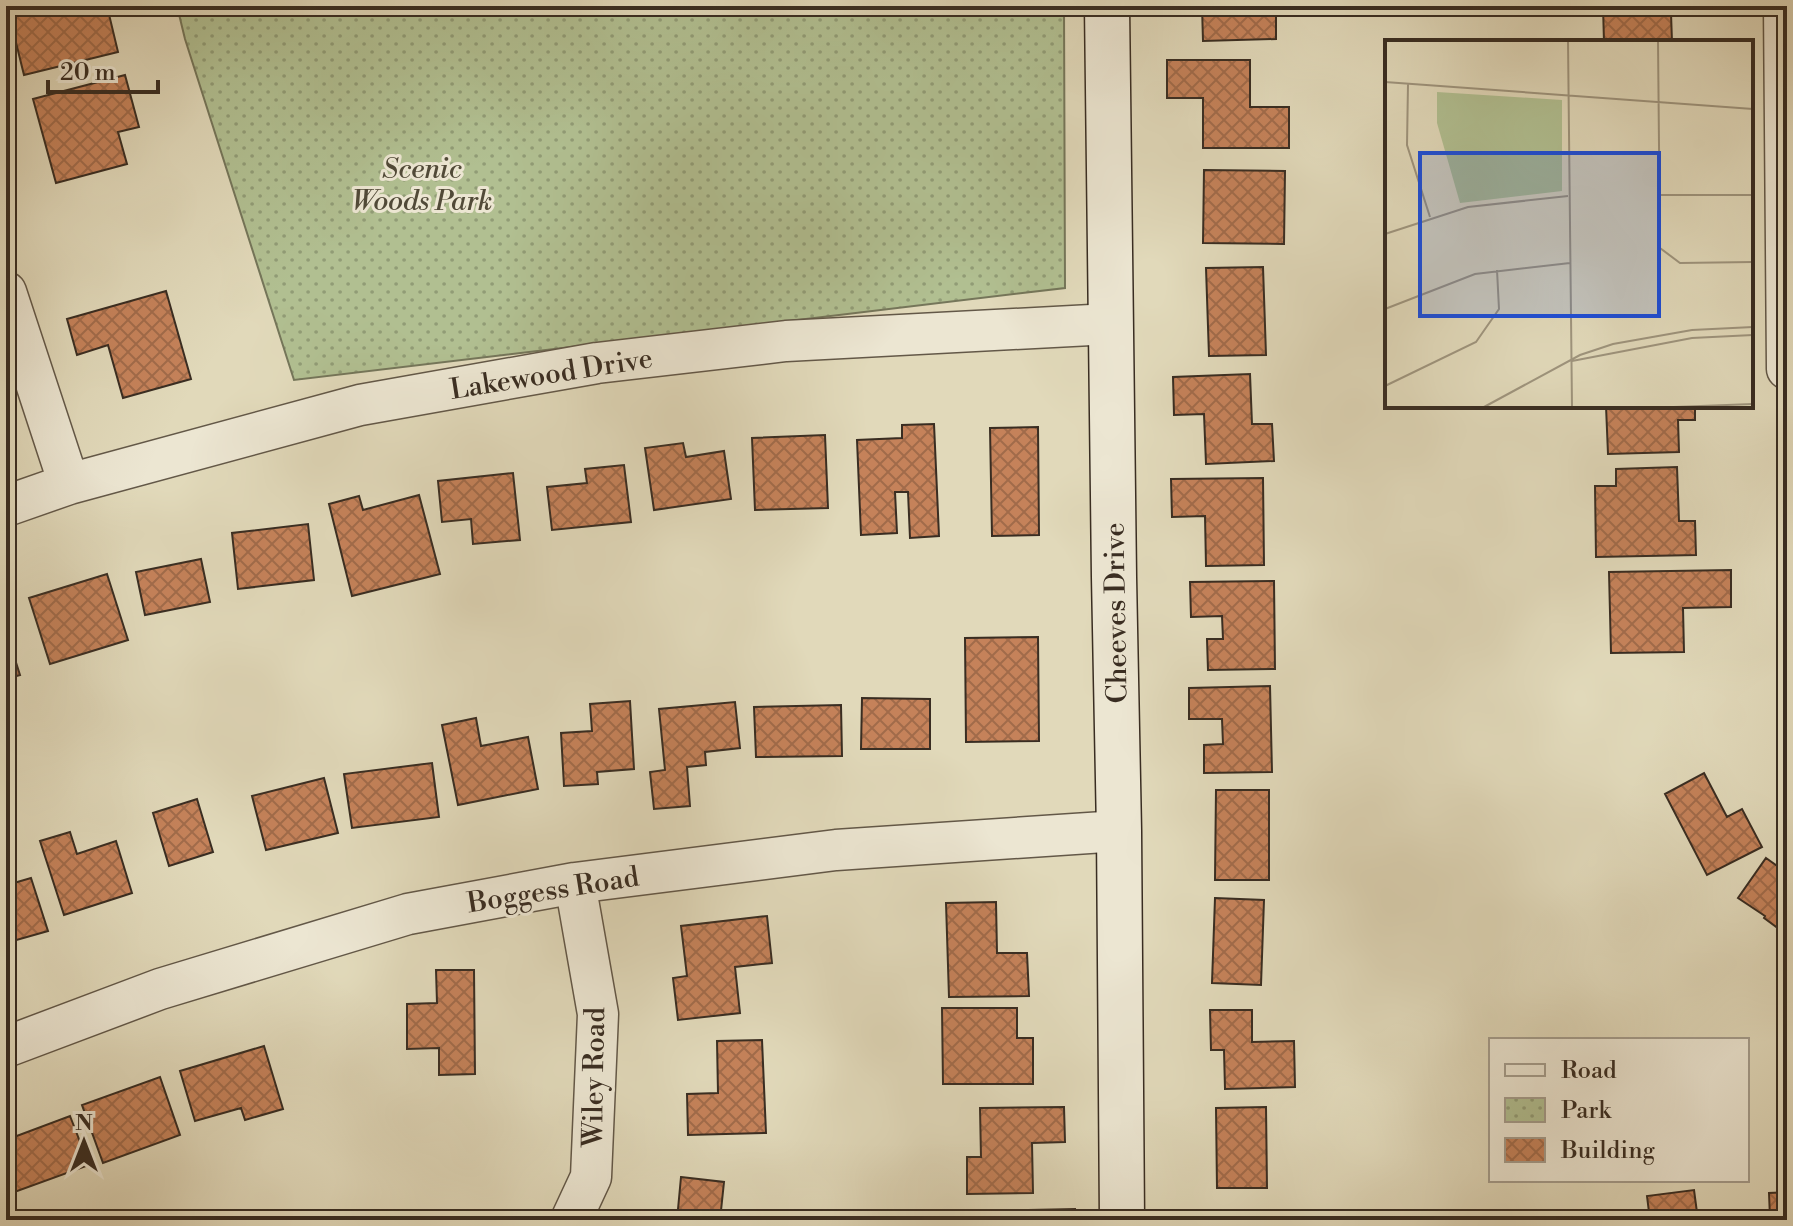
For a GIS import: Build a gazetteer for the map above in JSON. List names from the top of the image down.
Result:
{
  "streets": {
    "street": [
      "Lakewood Drive",
      "Cheeves Drive",
      "Boggess Road",
      "Wiley Road"
    ]
  },
  "crossings": [
    ["Lakewood Drive", "Cheeves Drive"],
    ["Cheeves Drive", "Boggess Road"],
    ["Boggess Road", "Wiley Road"]
  ],
  "parks": ["Scenic Woods Park"],
  "legend": ["Road", "Park", "Building"],
  "scale_bar": "20 m",
  "north": "top"
}
